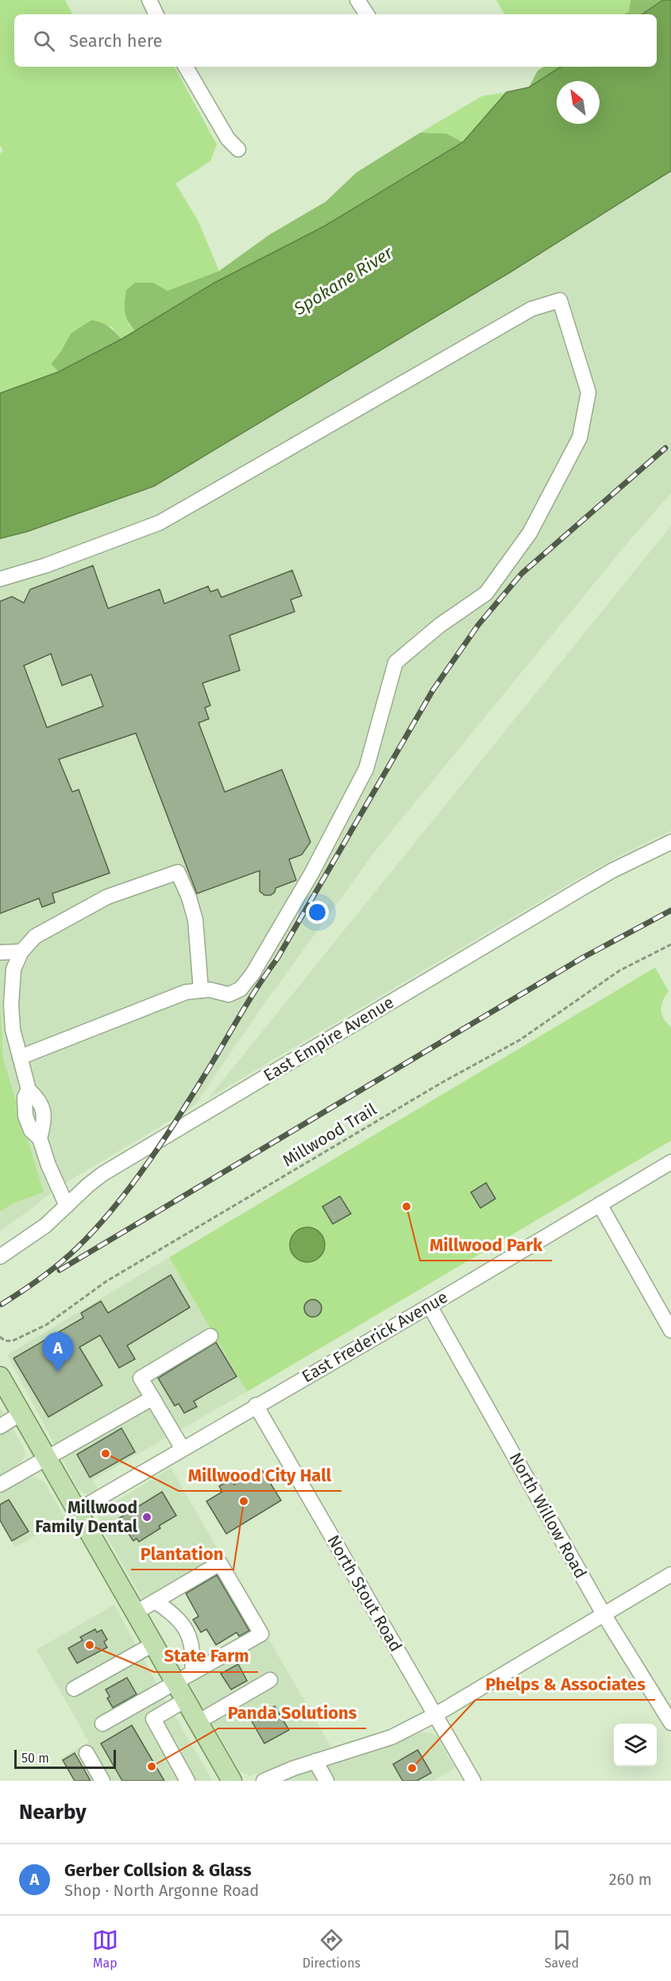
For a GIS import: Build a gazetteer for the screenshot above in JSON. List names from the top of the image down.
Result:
{
  "streets": {
    "street": [
      "East Empire Avenue",
      "East Frederick Avenue",
      "North Willow Road",
      "North Stout Road"
    ],
    "path": ["Millwood Trail"]
  },
  "crossings": [
    ["East Frederick Avenue", "North Willow Road"],
    ["East Frederick Avenue", "North Stout Road"]
  ],
  "water": ["Spokane River"],
  "places": [
    "Millwood Park",
    "Millwood City Hall",
    "Plantation",
    "Millwood Family Dental",
    "State Farm",
    "Panda Solutions",
    "Phelps & Associates"
  ],
  "scale_bar": "50 m",
  "north": "top left",
  "page": {
    "search": "Search here",
    "pins": "A",
    "scale": "50 m",
    "heading": "Nearby",
    "list": [
      {
        "mark": "A",
        "name": "Gerber Collsion & Glass",
        "note": "Shop · North Argonne Road",
        "value": "260 m"
      }
    ],
    "nav": ["Map", "Directions", "Saved"]
  }
}
